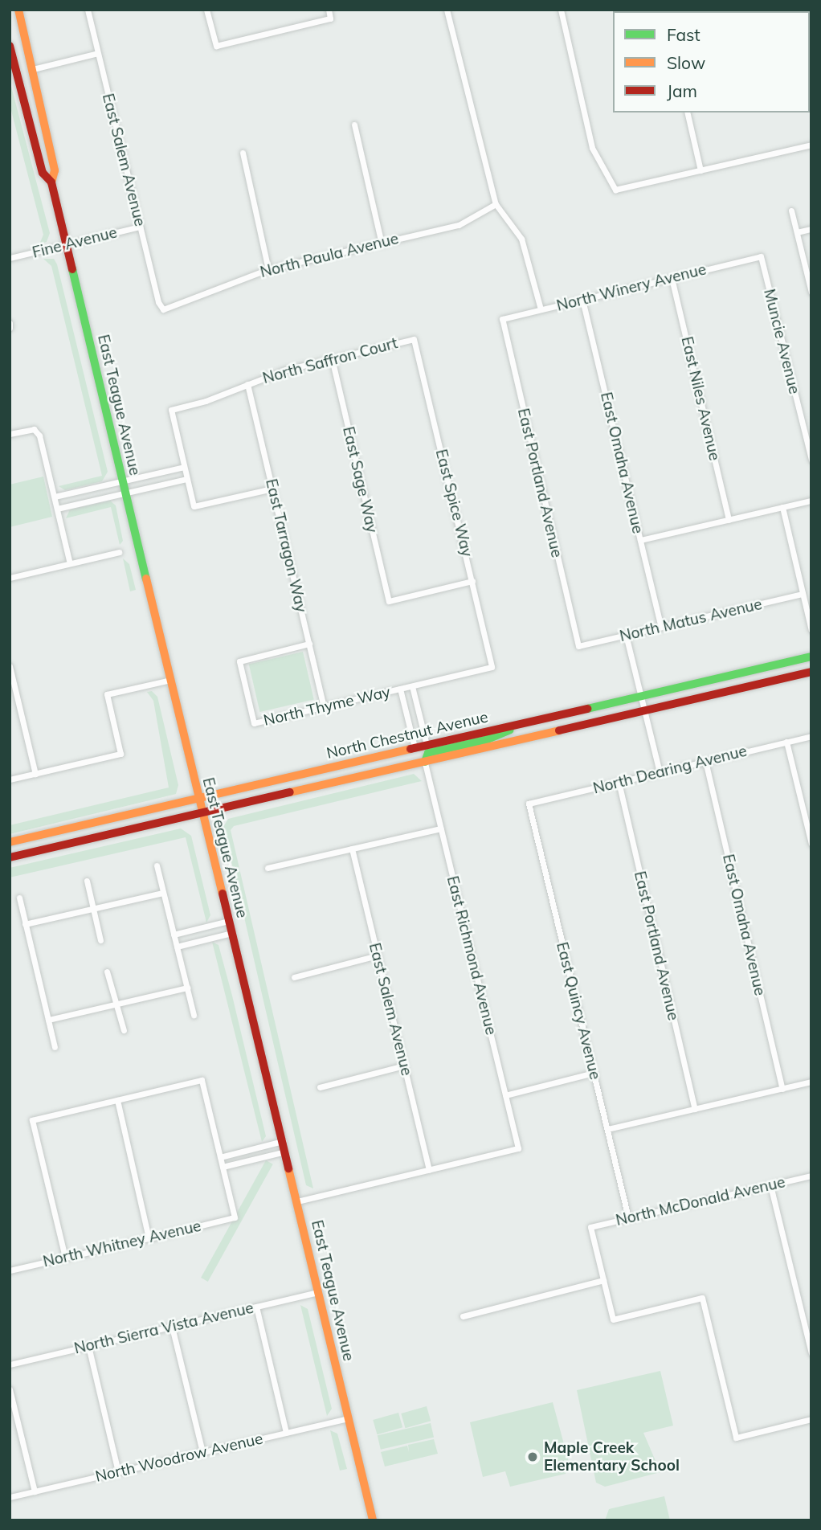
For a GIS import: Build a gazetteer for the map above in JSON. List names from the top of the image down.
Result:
{
  "streets": {
    "main road": ["East Teague Avenue", "North Chestnut Avenue"],
    "street": [
      "East Salem Avenue",
      "Fine Avenue",
      "North Paula Avenue",
      "North Winery Avenue",
      "Muncie Avenue",
      "North Saffron Court",
      "East Niles Avenue",
      "East Omaha Avenue",
      "East Sage Way",
      "East Portland Avenue",
      "East Spice Way",
      "East Tarragon Way",
      "North Matus Avenue",
      "North Thyme Way",
      "North Dearing Avenue",
      "East Richmond Avenue",
      "East Quincy Avenue",
      "North McDonald Avenue",
      "North Whitney Avenue",
      "North Sierra Vista Avenue",
      "North Woodrow Avenue"
    ]
  },
  "crossings": [
    ["East Salem Avenue", "Fine Avenue"],
    ["East Salem Avenue", "North Paula Avenue"],
    ["East Salem Avenue", "East Richmond Avenue"],
    ["Fine Avenue", "East Teague Avenue"],
    ["North Winery Avenue", "Muncie Avenue"],
    ["North Winery Avenue", "East Niles Avenue"],
    ["North Winery Avenue", "East Omaha Avenue"],
    ["North Winery Avenue", "East Portland Avenue"],
    ["North Saffron Court", "East Sage Way"],
    ["North Saffron Court", "East Spice Way"],
    ["North Saffron Court", "East Tarragon Way"],
    ["East Teague Avenue", "North Chestnut Avenue"],
    ["East Teague Avenue", "North Sierra Vista Avenue"],
    ["East Teague Avenue", "North Woodrow Avenue"],
    ["East Omaha Avenue", "North Matus Avenue"],
    ["East Omaha Avenue", "North Dearing Avenue"],
    ["East Sage Way", "East Spice Way"],
    ["East Portland Avenue", "North Matus Avenue"],
    ["East Portland Avenue", "North Dearing Avenue"],
    ["East Spice Way", "North Thyme Way"],
    ["East Tarragon Way", "North Thyme Way"],
    ["North Thyme Way", "North Chestnut Avenue"],
    ["North Chestnut Avenue", "East Richmond Avenue"],
    ["North Dearing Avenue", "East Quincy Avenue"],
    ["East Quincy Avenue", "North McDonald Avenue"]
  ],
  "places": ["Maple Creek Elementary School"],
  "legend": ["Fast", "Slow", "Jam"]
}
